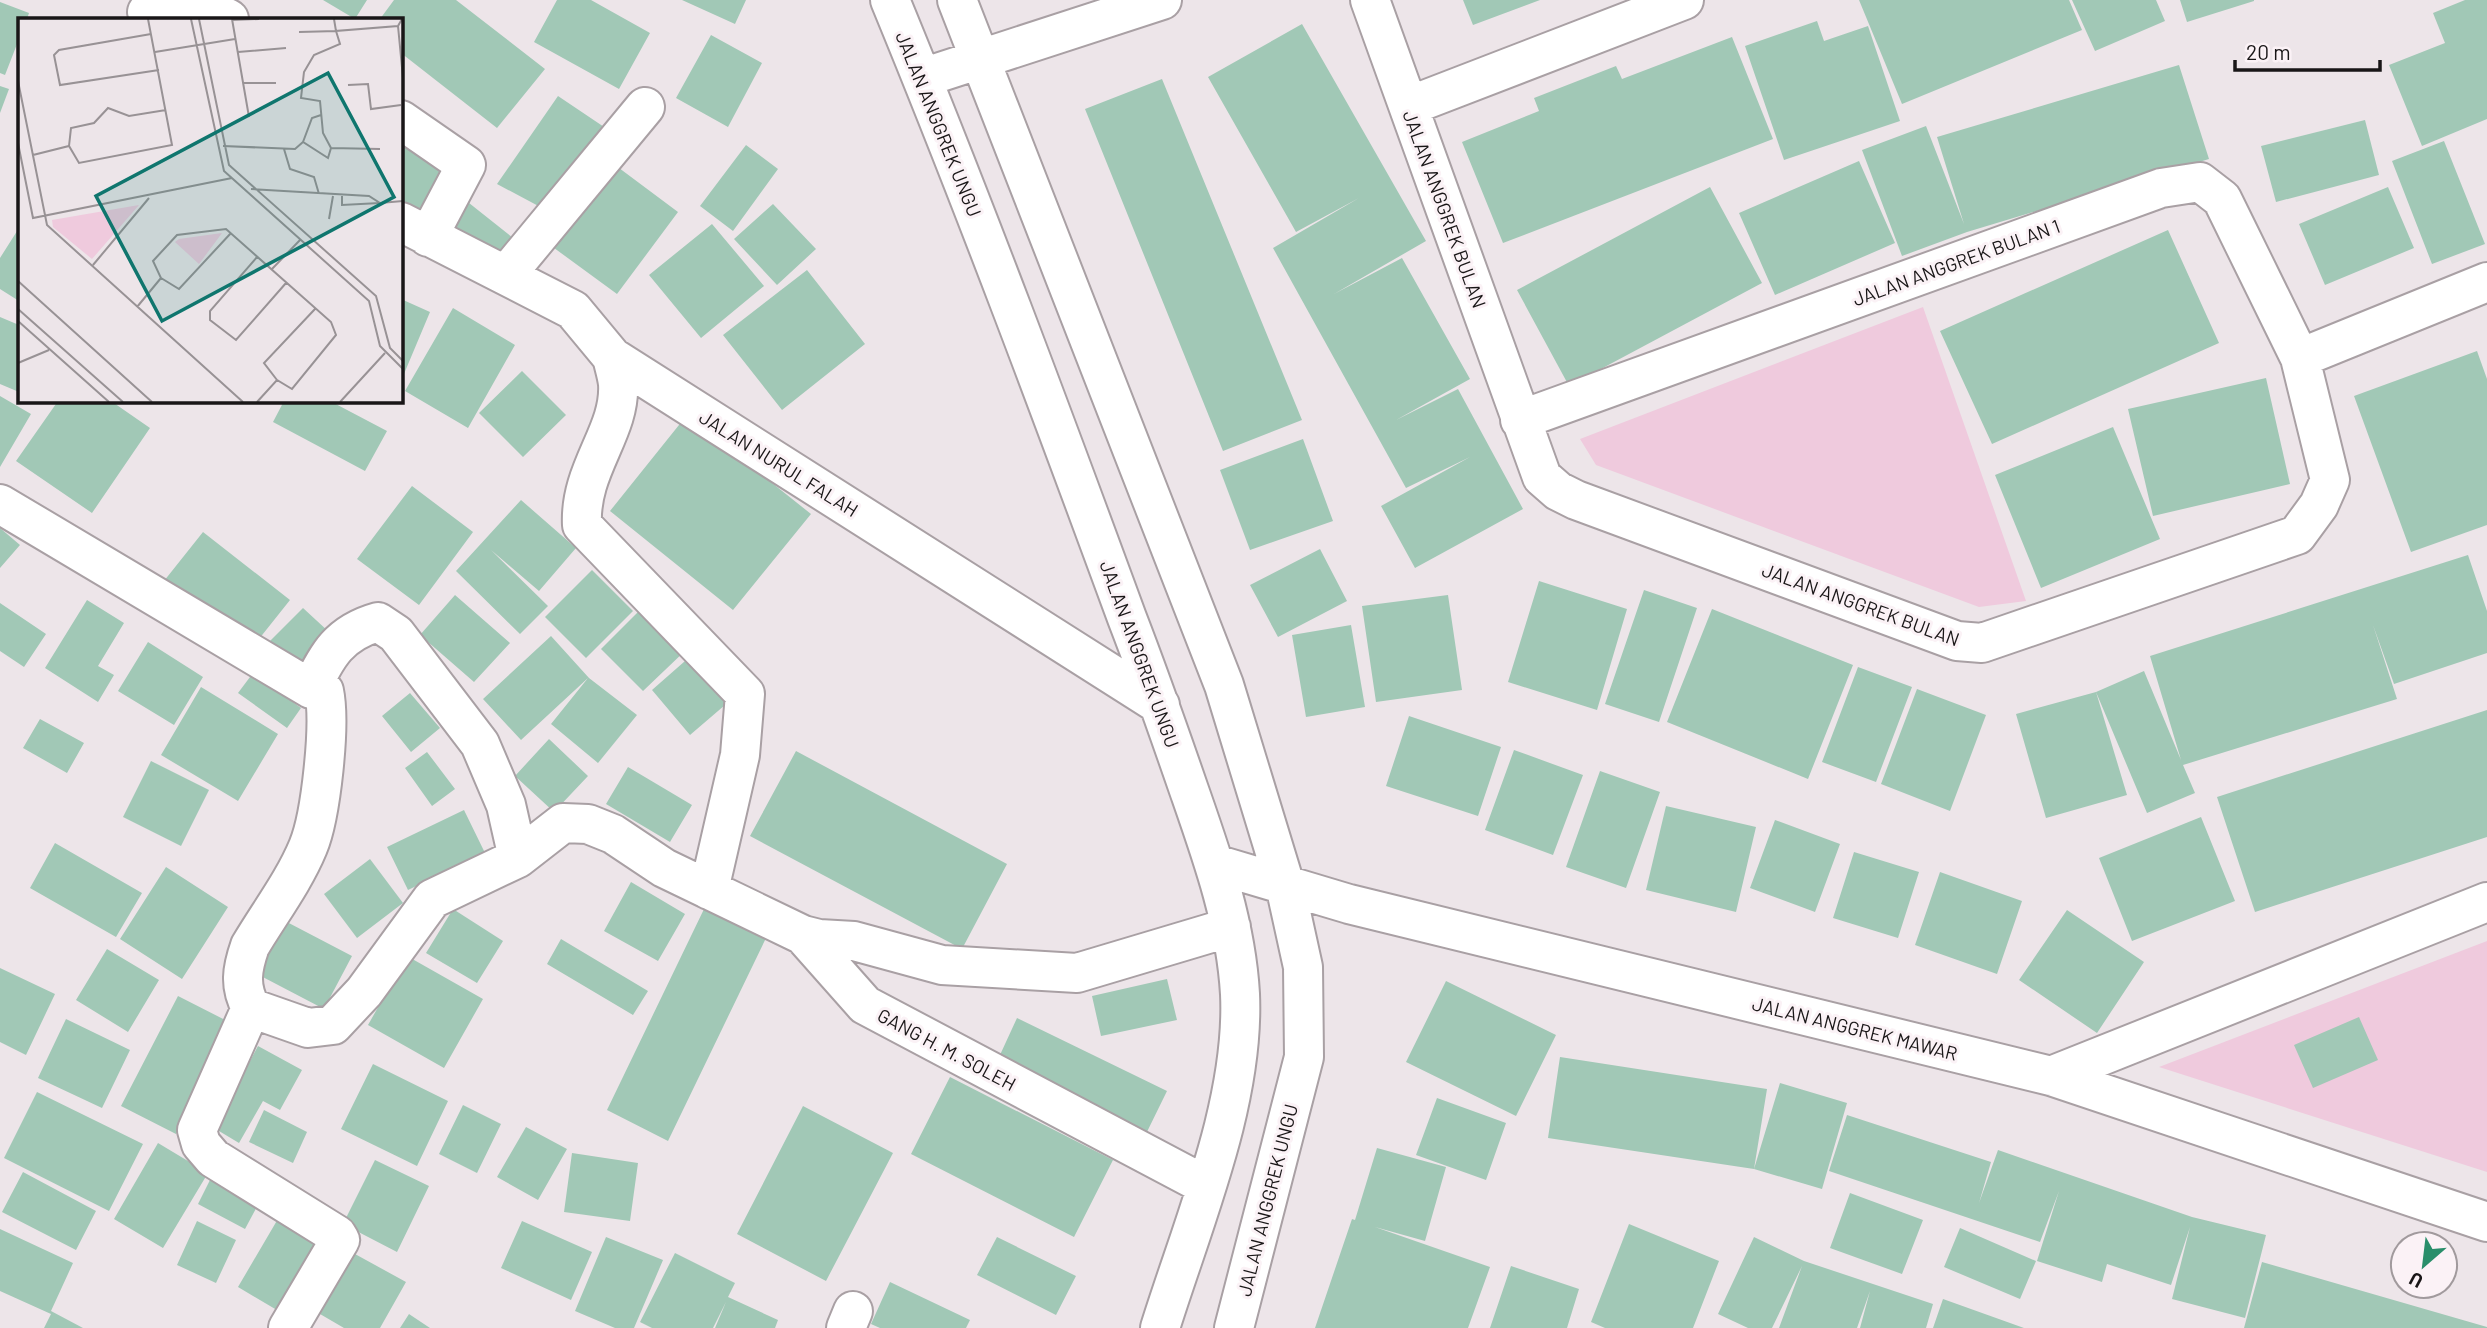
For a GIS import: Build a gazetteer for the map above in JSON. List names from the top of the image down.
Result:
{
  "streets": {
    "street": [
      "JALAN ANGGREK UNGU",
      "JALAN ANGGREK BULAN",
      "JALAN ANGGREK BULAN 1",
      "JALAN NURUL FALAH",
      "JALAN ANGGREK MAWAR",
      "GANG H. M. SOLEH"
    ]
  },
  "crossings": [
    ["JALAN ANGGREK UNGU", "JALAN NURUL FALAH"],
    ["JALAN ANGGREK UNGU", "JALAN ANGGREK MAWAR"],
    ["JALAN ANGGREK UNGU", "GANG H. M. SOLEH"],
    ["JALAN ANGGREK BULAN", "JALAN ANGGREK BULAN 1"]
  ],
  "scale_bar": "20 m",
  "north": "bottom left"
}
